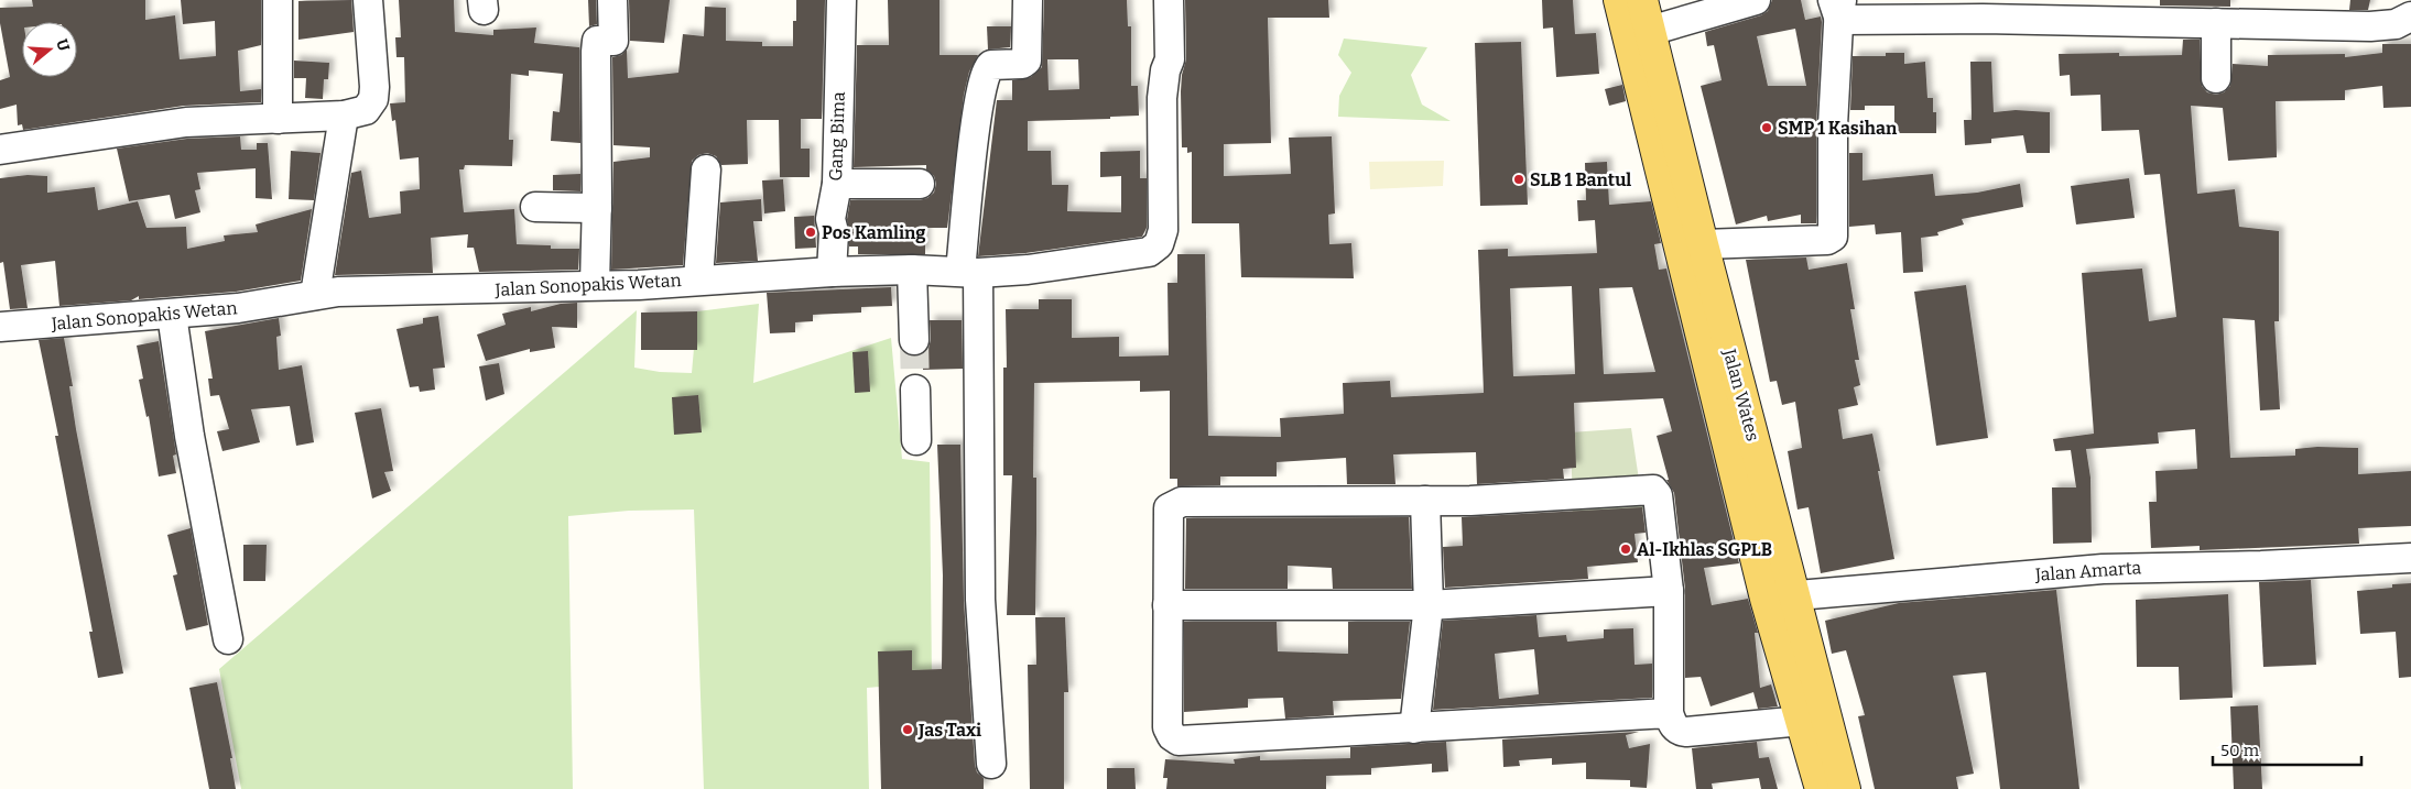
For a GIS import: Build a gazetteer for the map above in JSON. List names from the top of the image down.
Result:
{
  "streets": {
    "main road": ["Jalan Wates"],
    "street": ["Gang Bima", "Jalan Sonopakis Wetan", "Jalan Amarta"]
  },
  "crossings": [
    ["Gang Bima", "Jalan Sonopakis Wetan"],
    ["Jalan Wates", "Jalan Amarta"]
  ],
  "places": [
    "SMP 1 Kasihan",
    "SLB 1 Bantul",
    "Pos Kamling",
    "Al-Ikhlas SGPLB",
    "Jas Taxi"
  ],
  "scale_bar": "50 m",
  "north": "right"
}
